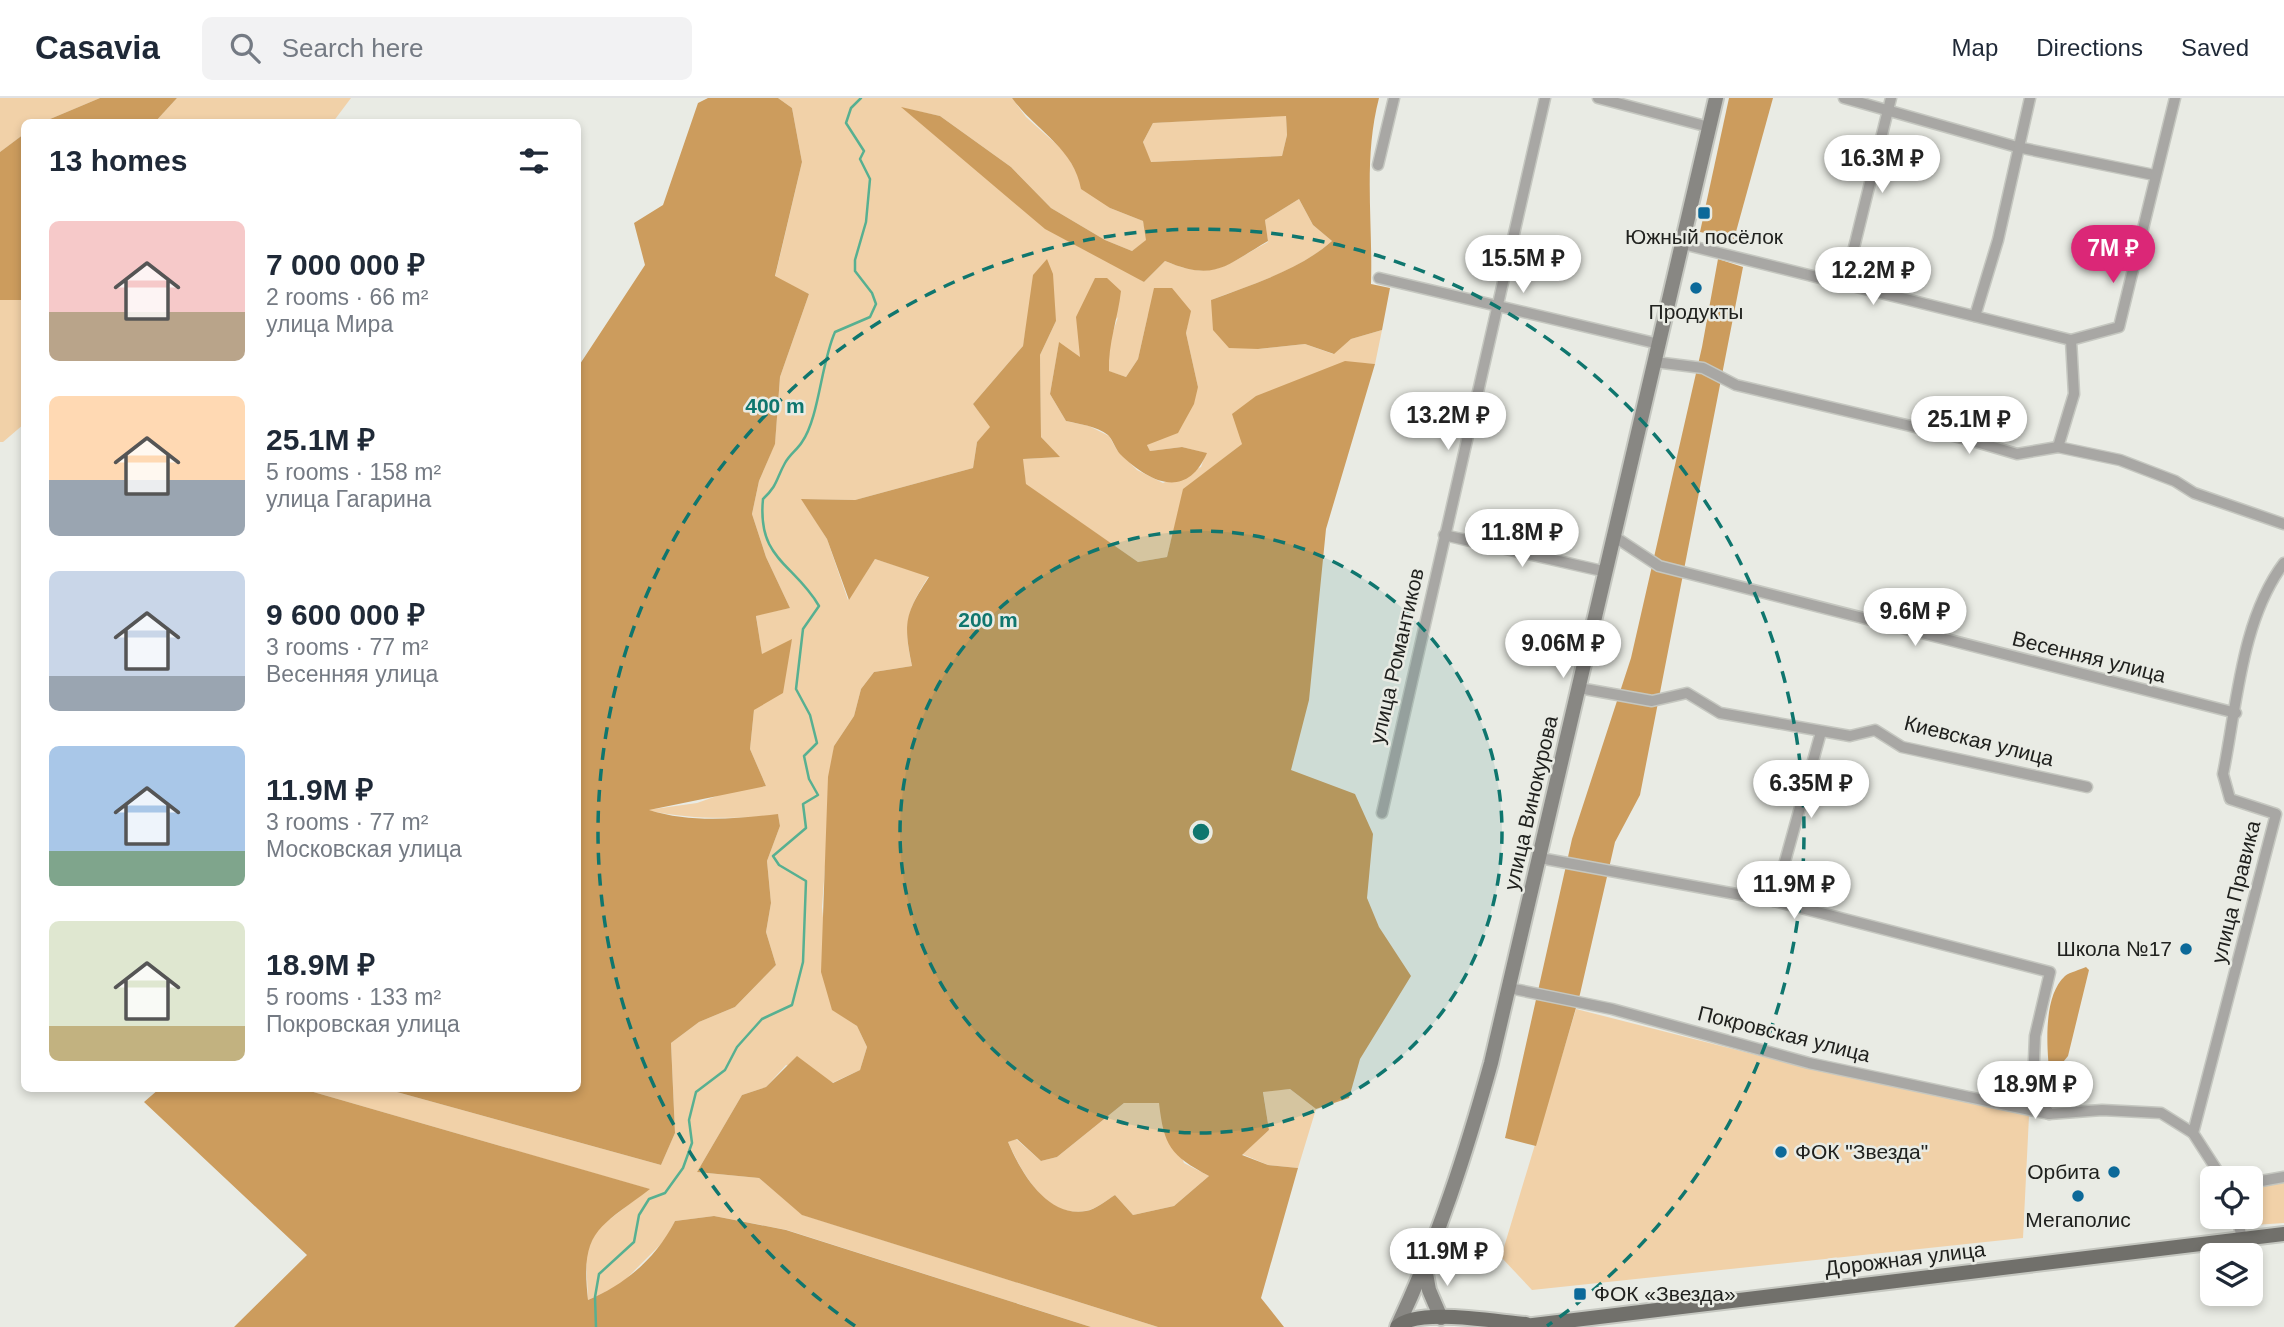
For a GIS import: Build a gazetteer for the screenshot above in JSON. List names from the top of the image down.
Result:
{
  "streets": {
    "main road": ["улица Винокурова", "Дорожная улица"],
    "street": [
      "улица Романтиков",
      "Весенняя улица",
      "Киевская улица",
      "улица Правика",
      "Покровская улица"
    ]
  },
  "crossings": [
    ["Весенняя улица", "улица Винокурова"],
    ["Весенняя улица", "улица Правика"],
    ["Киевская улица", "улица Винокурова"],
    ["улица Винокурова", "Покровская улица"],
    ["улица Винокурова", "Дорожная улица"],
    ["улица Правика", "Покровская улица"]
  ],
  "places": {
    "transit": ["Южный посёлок", "ФОК «Звезда»"],
    "other": [
      "Продукты",
      "Школа №17",
      "ФОК \"Звезда\"",
      "Орбита",
      "Мегаполис"
    ]
  },
  "page": {
    "header": "Casavia",
    "search": "Search here",
    "nav": ["Map", "Directions", "Saved"],
    "heading": "13 homes",
    "price": [
      "16.3M ₽",
      "7M ₽",
      "15.5M ₽",
      "12.2M ₽",
      "13.2M ₽",
      "25.1M ₽",
      "11.8M ₽",
      "9.6M ₽",
      "9.06M ₽",
      "6.35M ₽",
      "11.9M ₽",
      "18.9M ₽",
      "11.9M ₽"
    ],
    "list": [
      {
        "name": "7 000 000 ₽",
        "note": "2 rooms · 66 m² · улица Мира"
      },
      {
        "name": "25.1M ₽",
        "note": "5 rooms · 158 m² · улица Гагарина"
      },
      {
        "name": "9 600 000 ₽",
        "note": "3 rooms · 77 m² · Весенняя улица"
      },
      {
        "name": "11.9M ₽",
        "note": "3 rooms · 77 m² · Московская улица"
      },
      {
        "name": "18.9M ₽",
        "note": "5 rooms · 133 m² · Покровская улица"
      }
    ]
  },
  "rings": ["400 m", "200 m"]
}
